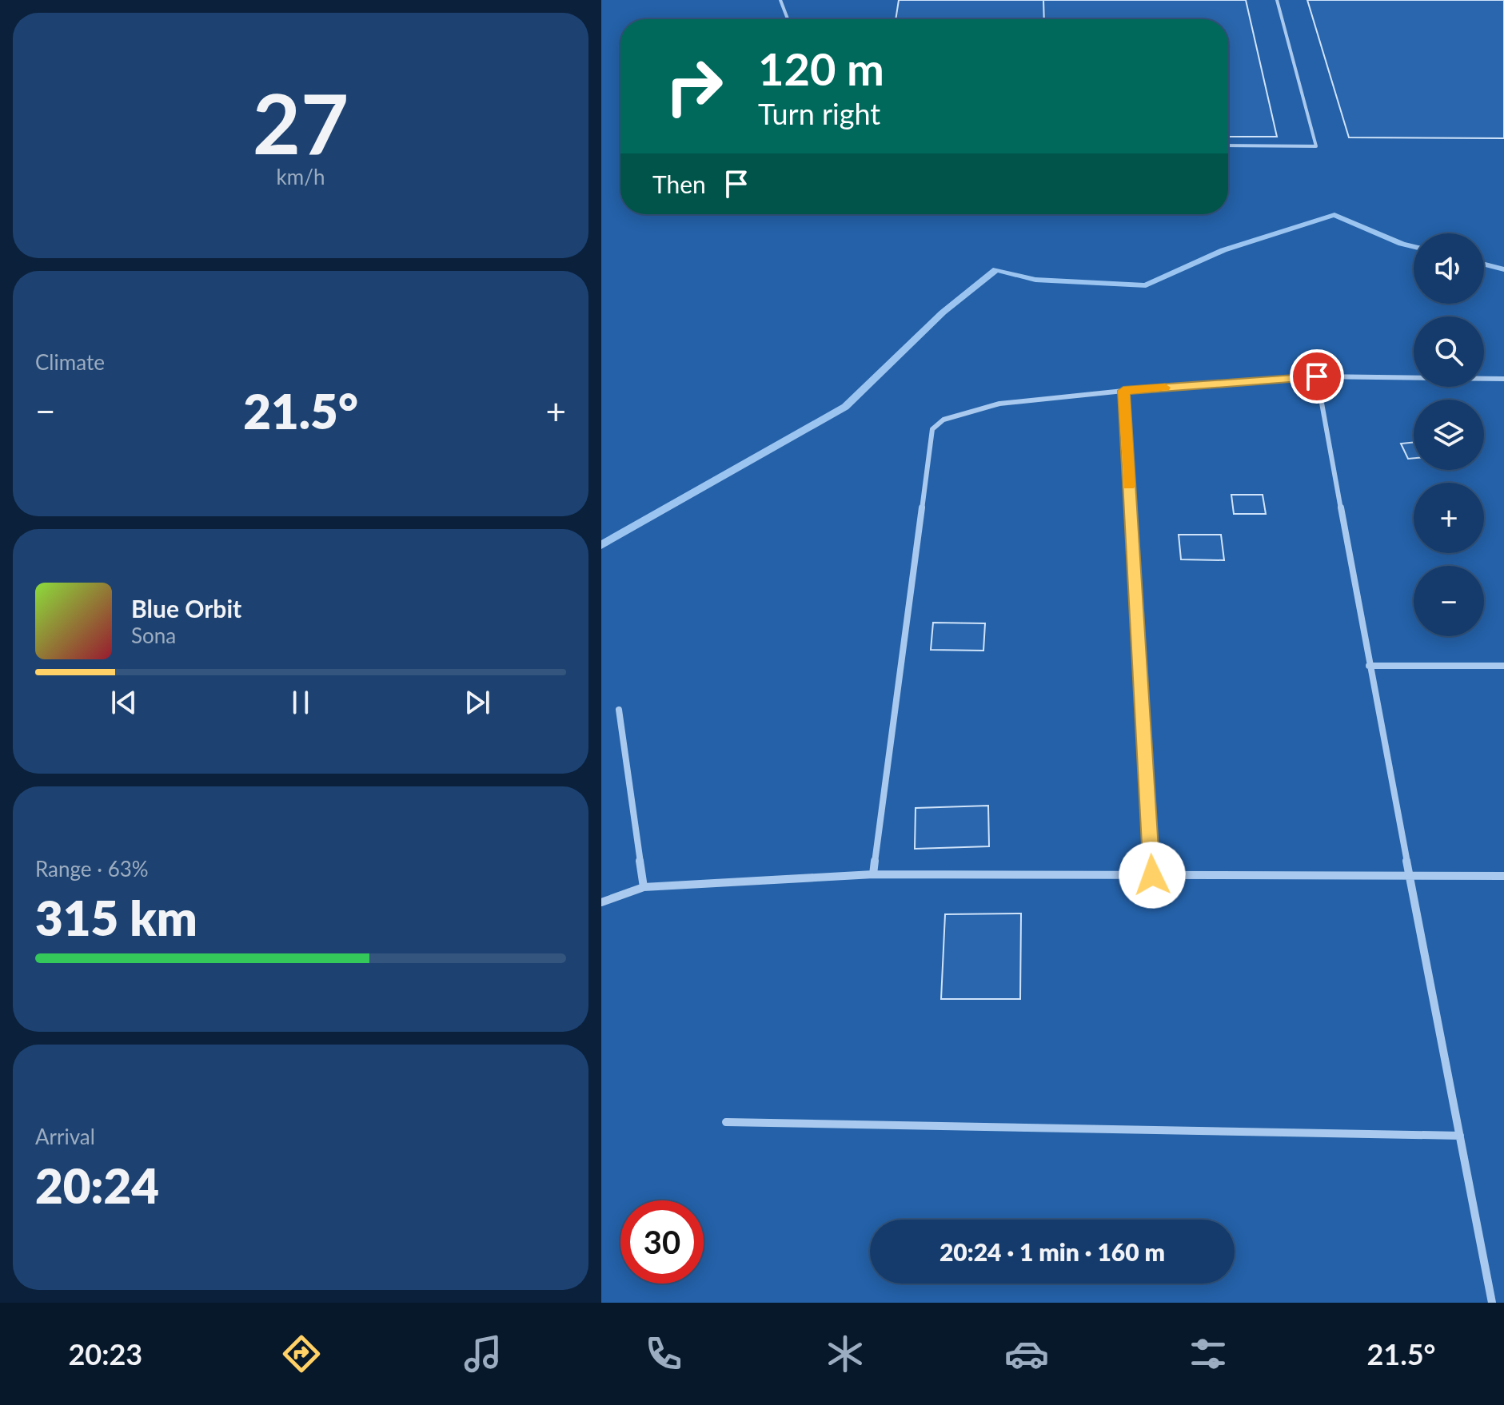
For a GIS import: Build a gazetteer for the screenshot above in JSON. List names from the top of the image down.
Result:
{
  "page": {
    "tile": [
      ["27", "km/h"],
      "Climate",
      ["Range · 63%", "315 km"],
      ["Arrival", "20:24"]
    ],
    "turn": ["120 m", "Turn right"],
    "then": "Then",
    "map_buttons": ["+", "−"],
    "heat": ["−", "21.5°", "+"],
    "song": ["Blue Orbit", "Sona"],
    "limit": "30",
    "trip": "20:24 · 1 min · 160 m",
    "tabs": ["20:23", "21.5°"]
  }
}
